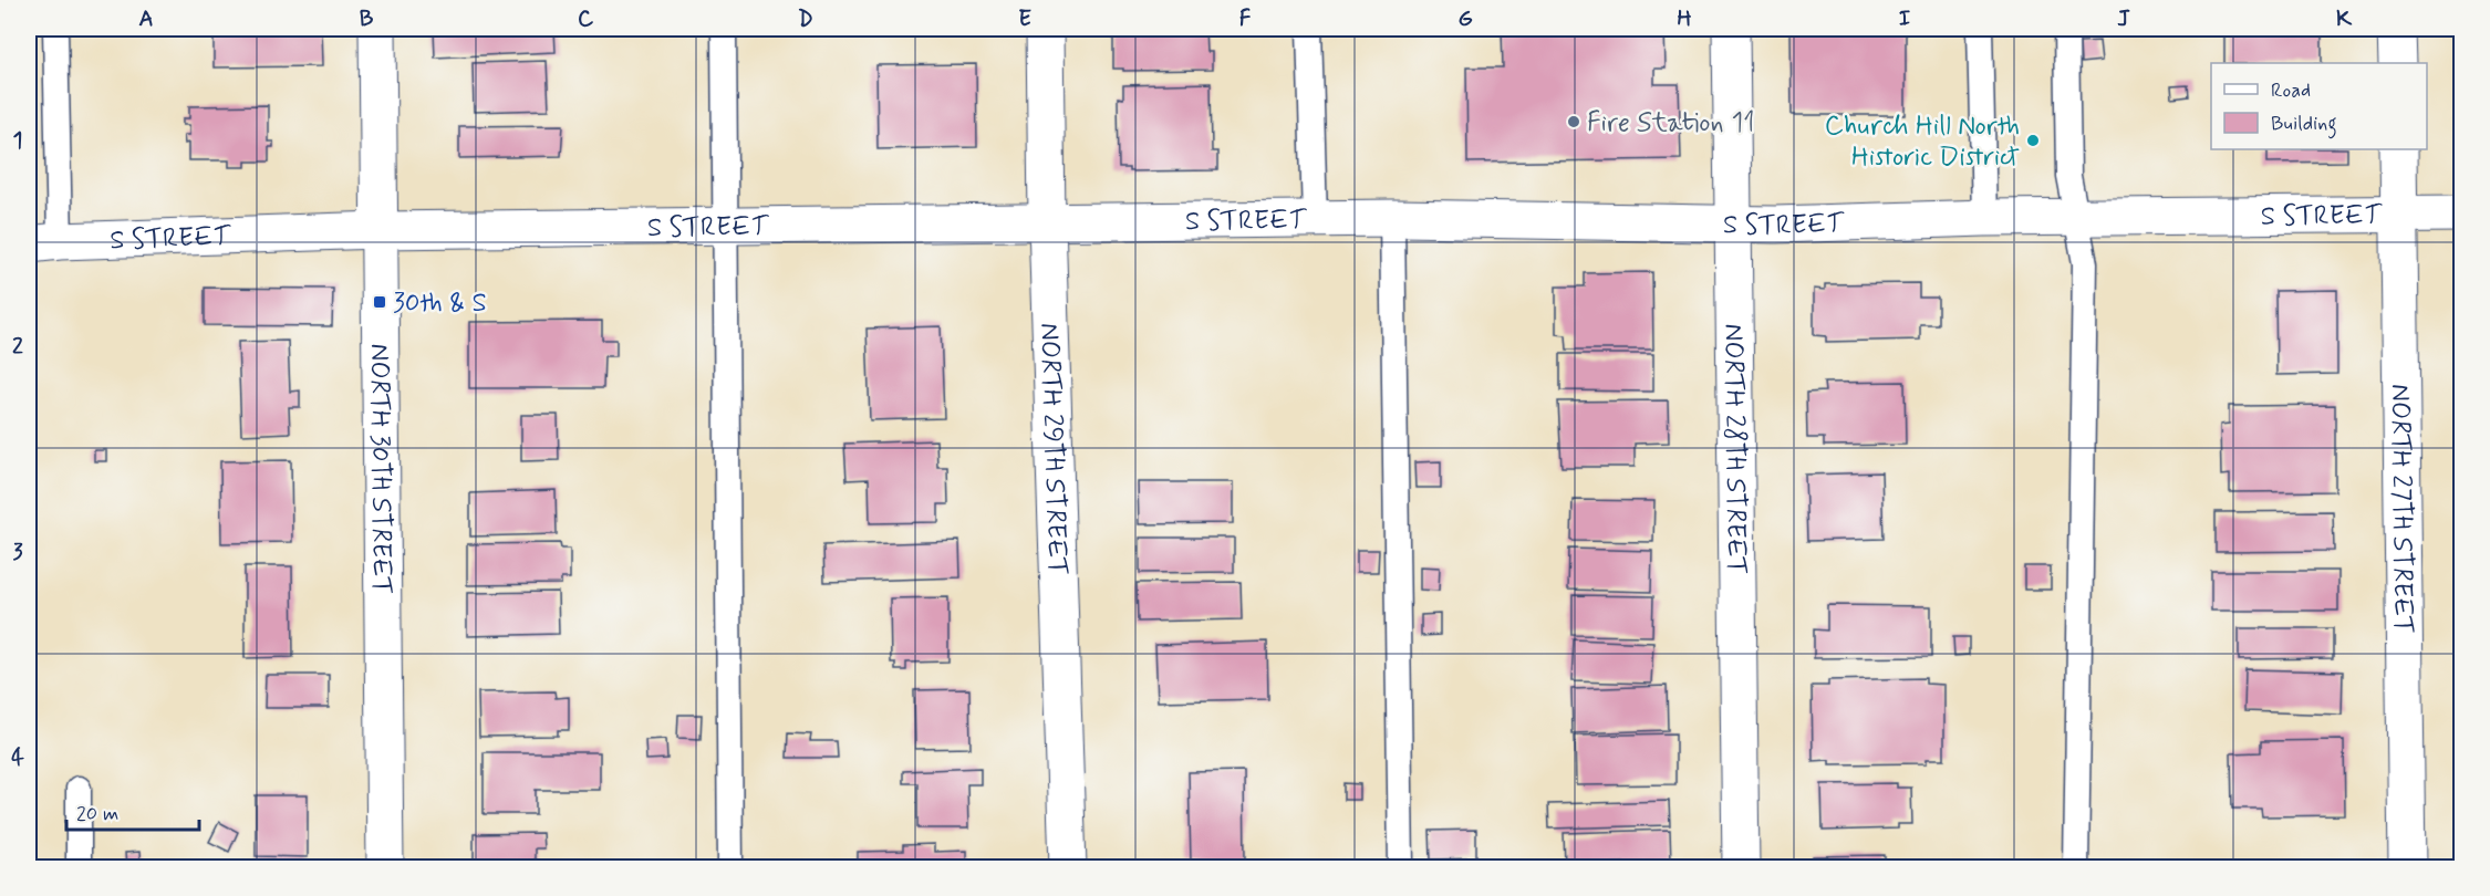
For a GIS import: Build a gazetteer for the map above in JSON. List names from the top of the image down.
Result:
{
  "streets": {
    "street": [
      "S STREET",
      "NORTH 29TH STREET",
      "NORTH 28TH STREET",
      "NORTH 30TH STREET",
      "NORTH 27TH STREET"
    ]
  },
  "crossings": [
    ["S STREET", "NORTH 29TH STREET"],
    ["S STREET", "NORTH 28TH STREET"],
    ["S STREET", "NORTH 30TH STREET"],
    ["S STREET", "NORTH 27TH STREET"]
  ],
  "places": {
    "other": ["Fire Station 11", "Church Hill North Historic District"],
    "transit": ["30th & S"]
  },
  "legend": ["Road", "Building"],
  "scale_bar": "20 m",
  "grid": {
    "columns": [
      "A",
      "B",
      "C",
      "D",
      "E",
      "F",
      "G",
      "H",
      "I",
      "J",
      "K"
    ],
    "rows": [
      "1",
      "2",
      "3",
      "4"
    ]
  }
}
